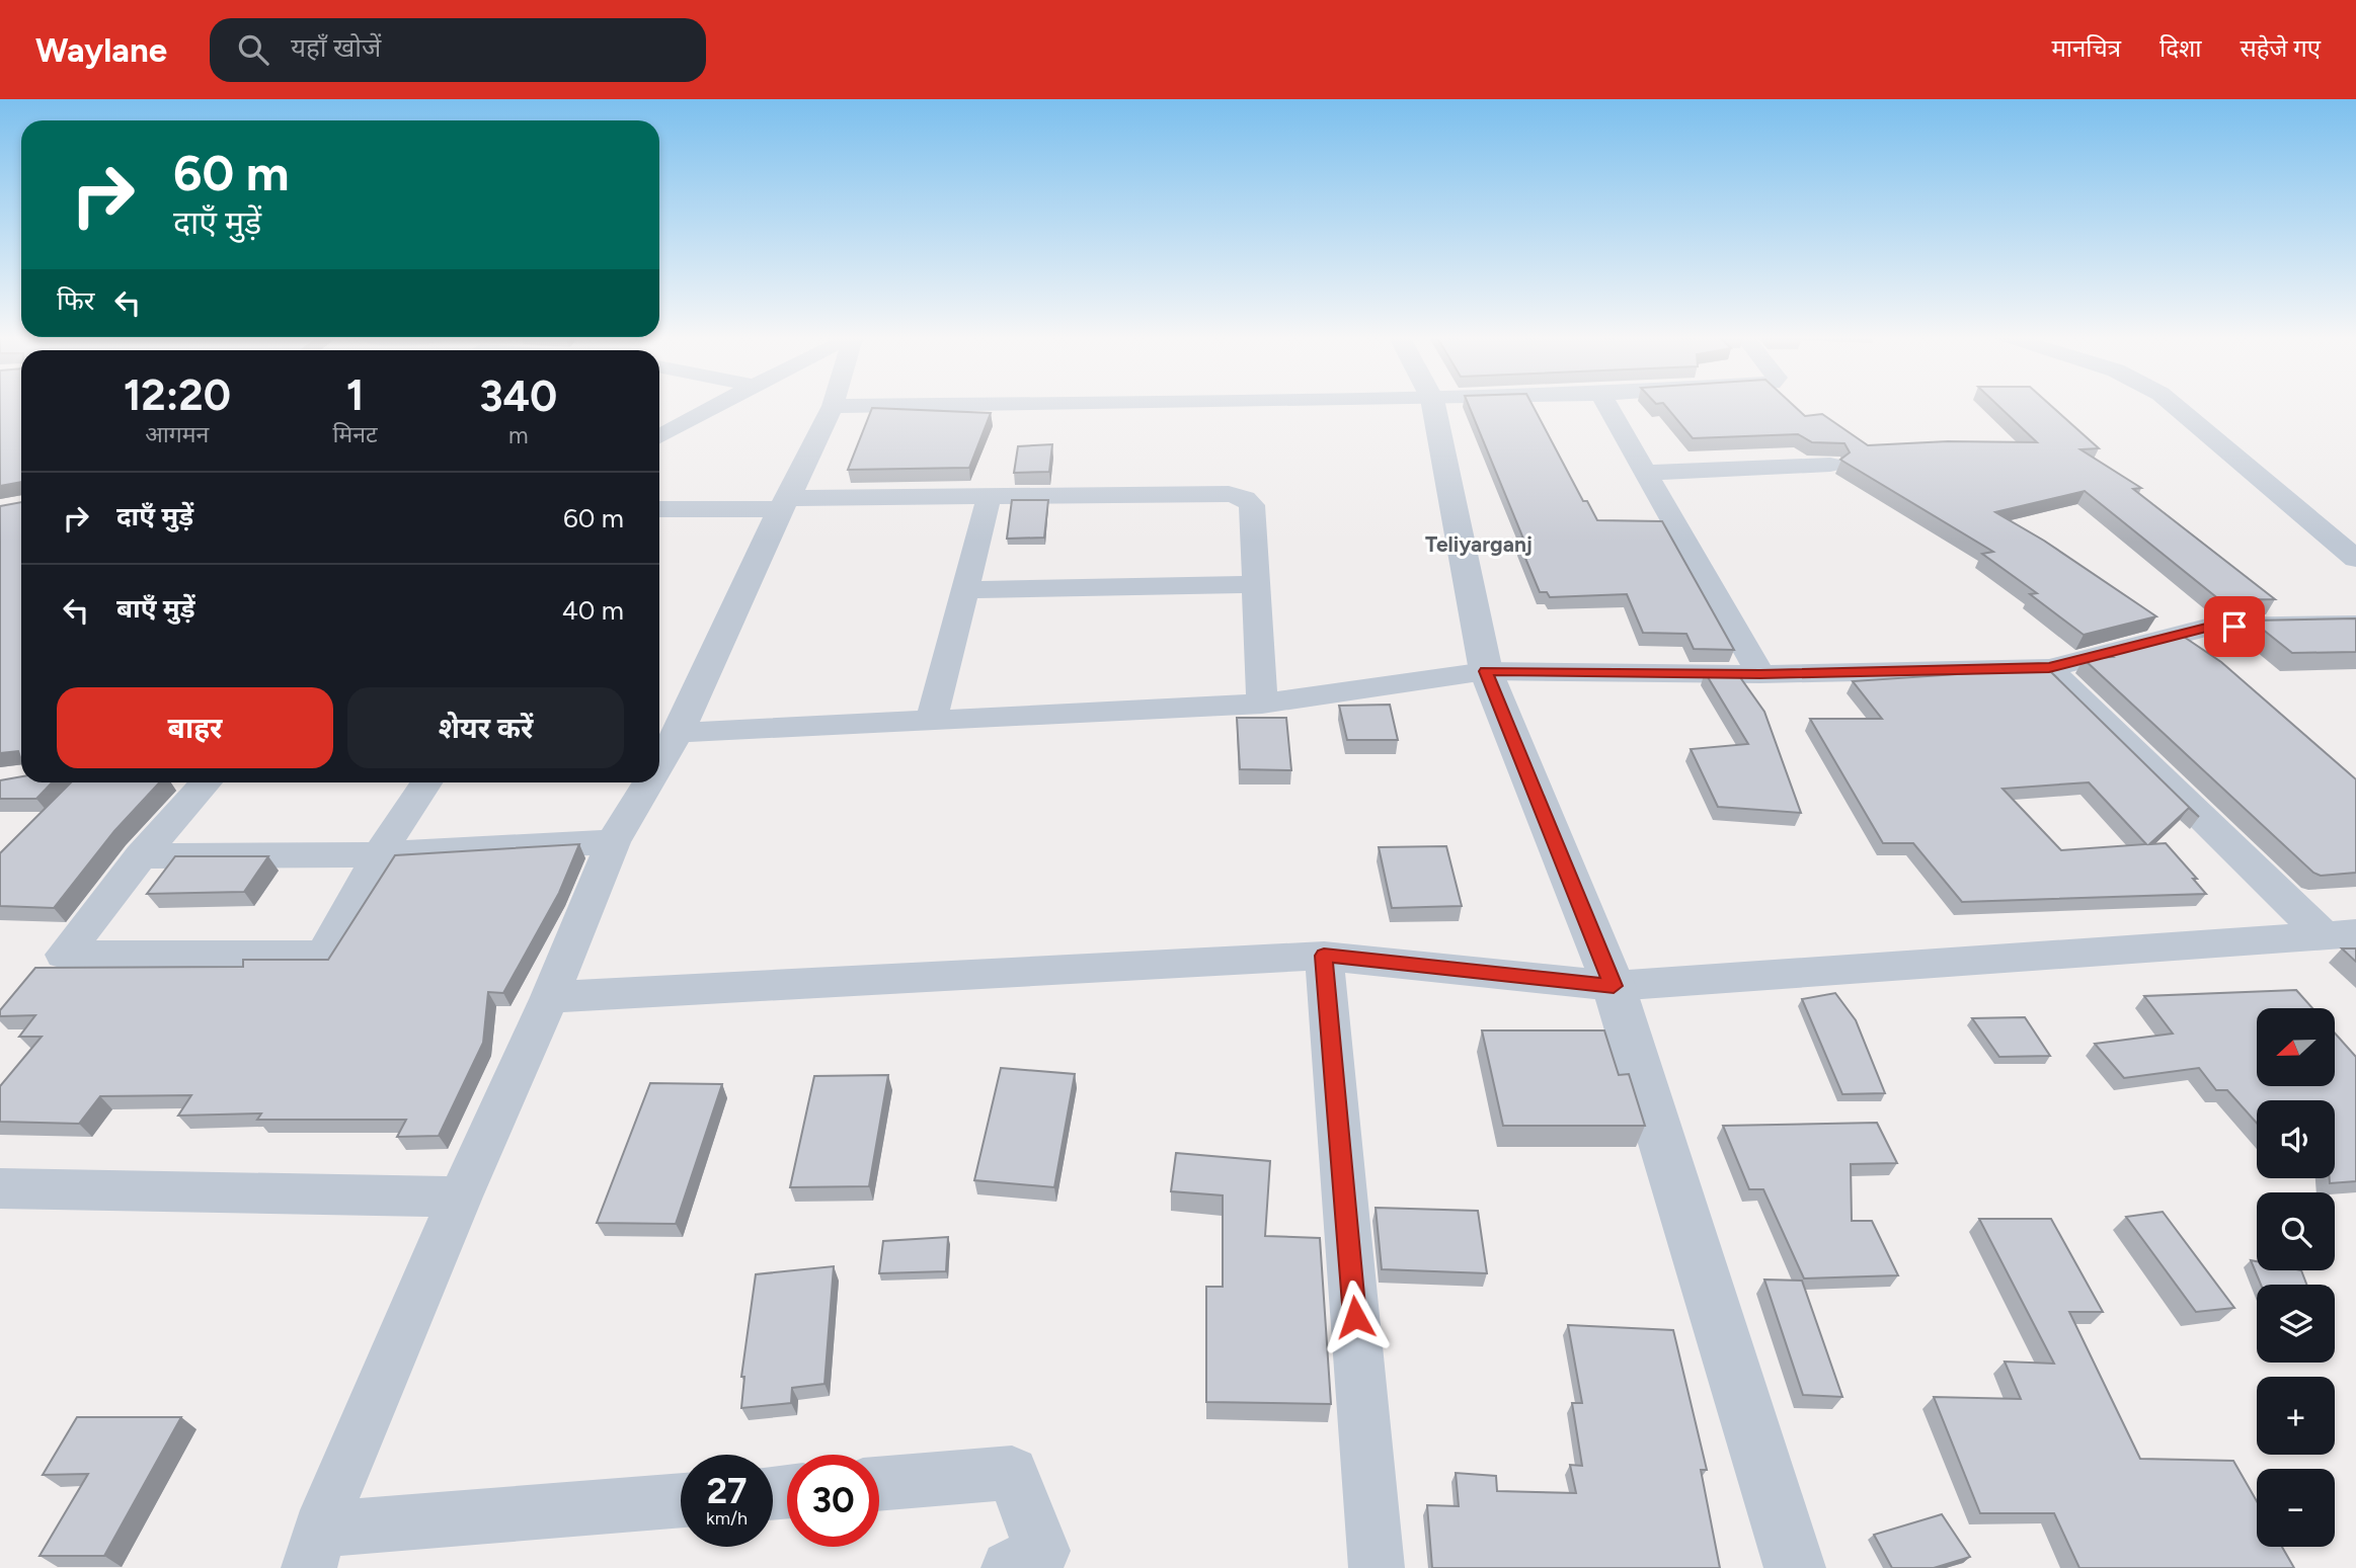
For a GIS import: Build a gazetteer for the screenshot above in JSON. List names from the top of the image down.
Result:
{
  "districts": ["Teliyarganj"],
  "north": "left",
  "page": {
    "header": "Waylane",
    "search": "यहाँ खोजें",
    "nav": ["मानचित्र", "दिशा", "सहेजे गए"],
    "turn": ["60 m", "दाएँ मुड़ें"],
    "then": "फिर",
    "eta": [
      "12:20",
      "आगमन",
      "1",
      "मिनट",
      "340",
      "m"
    ],
    "list": [
      {
        "name": "दाएँ मुड़ें",
        "value": "60 m"
      },
      {
        "name": "बाएँ मुड़ें",
        "value": "40 m"
      }
    ],
    "buttons": ["बाहर", "शेयर करें"],
    "map_buttons": ["+", "−"],
    "speed": "27 km/h",
    "limit": "30"
  }
}
